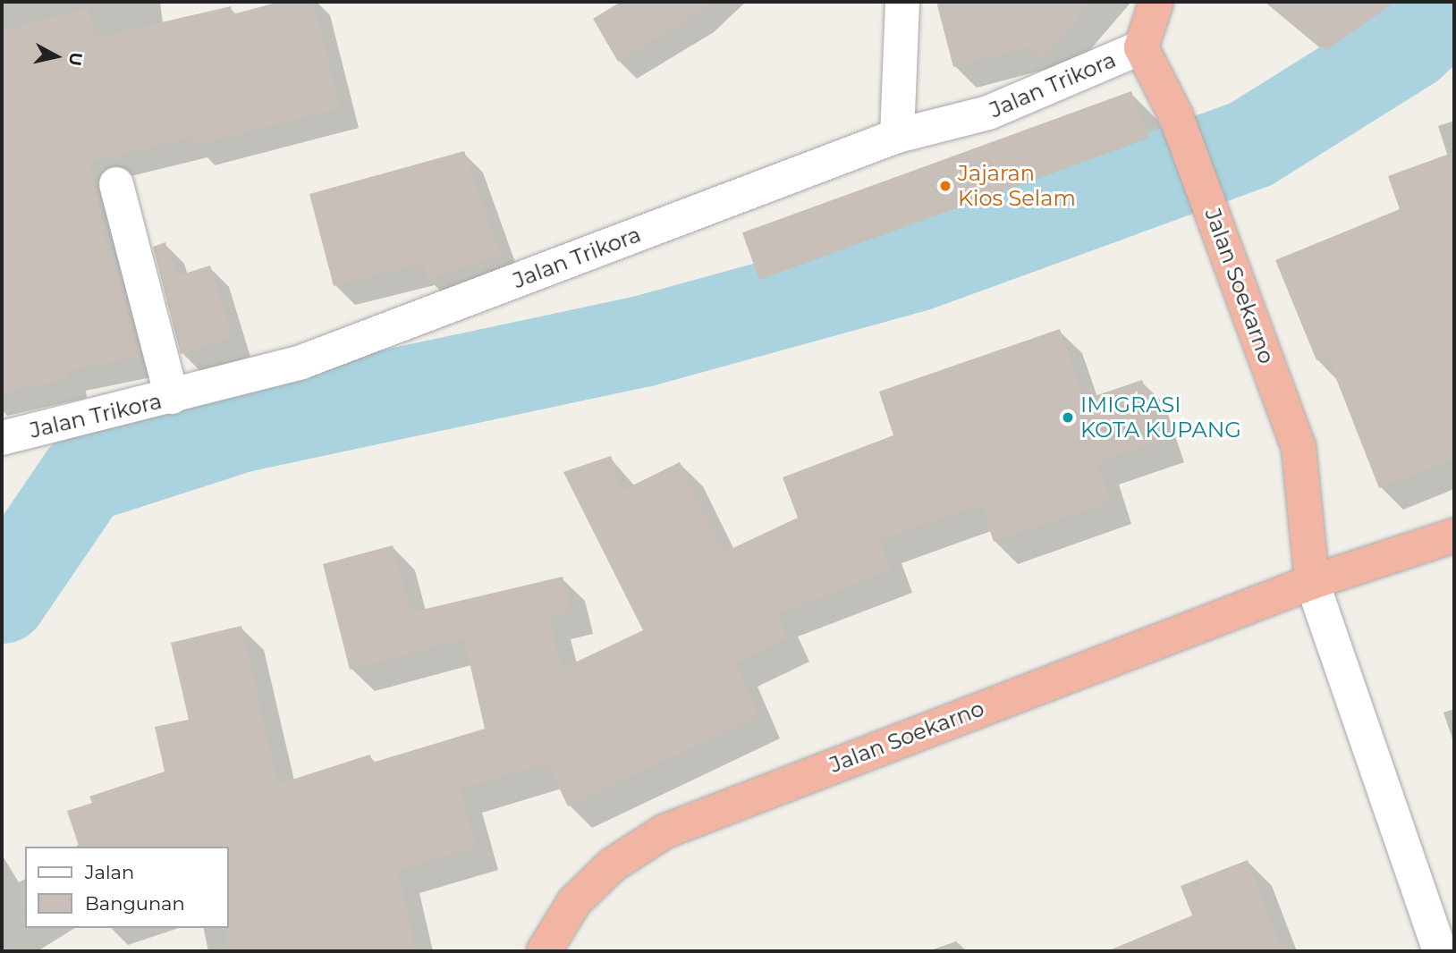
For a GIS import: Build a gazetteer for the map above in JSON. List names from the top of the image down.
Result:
{
  "streets": {
    "highway": ["Jalan Soekarno"],
    "street": ["Jalan Trikora"]
  },
  "crossings": [
    ["Jalan Trikora", "Jalan Soekarno"]
  ],
  "places": ["Jajaran Kios Selam", "IMIGRASI KOTA KUPANG"],
  "legend": ["Jalan", "Bangunan"],
  "north": "right"
}
